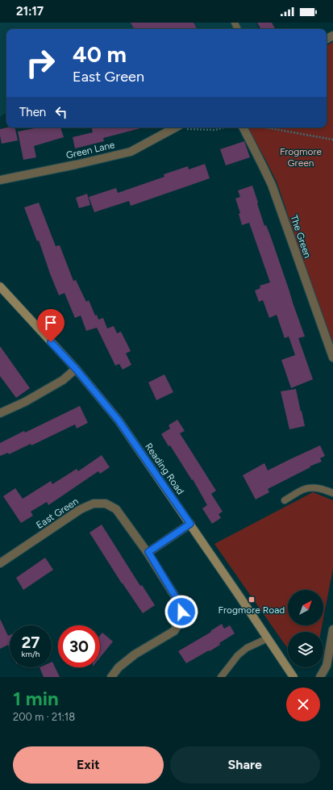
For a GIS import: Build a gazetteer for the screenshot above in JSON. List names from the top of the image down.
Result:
{
  "streets": {
    "main road": ["Reading Road"],
    "street": ["Green Lane", "The Green", "East Green"]
  },
  "parks": ["Frogmore Green"],
  "places": {
    "transit": ["Frogmore Road"]
  },
  "north": "top right",
  "page": {
    "status": "21:17",
    "turn": ["40 m", "East Green"],
    "then": "Then",
    "speed": "27 km/h",
    "limit": "30",
    "heading": ["1 min", "200 m · 21:18"],
    "buttons": ["Exit", "Share"]
  }
}
